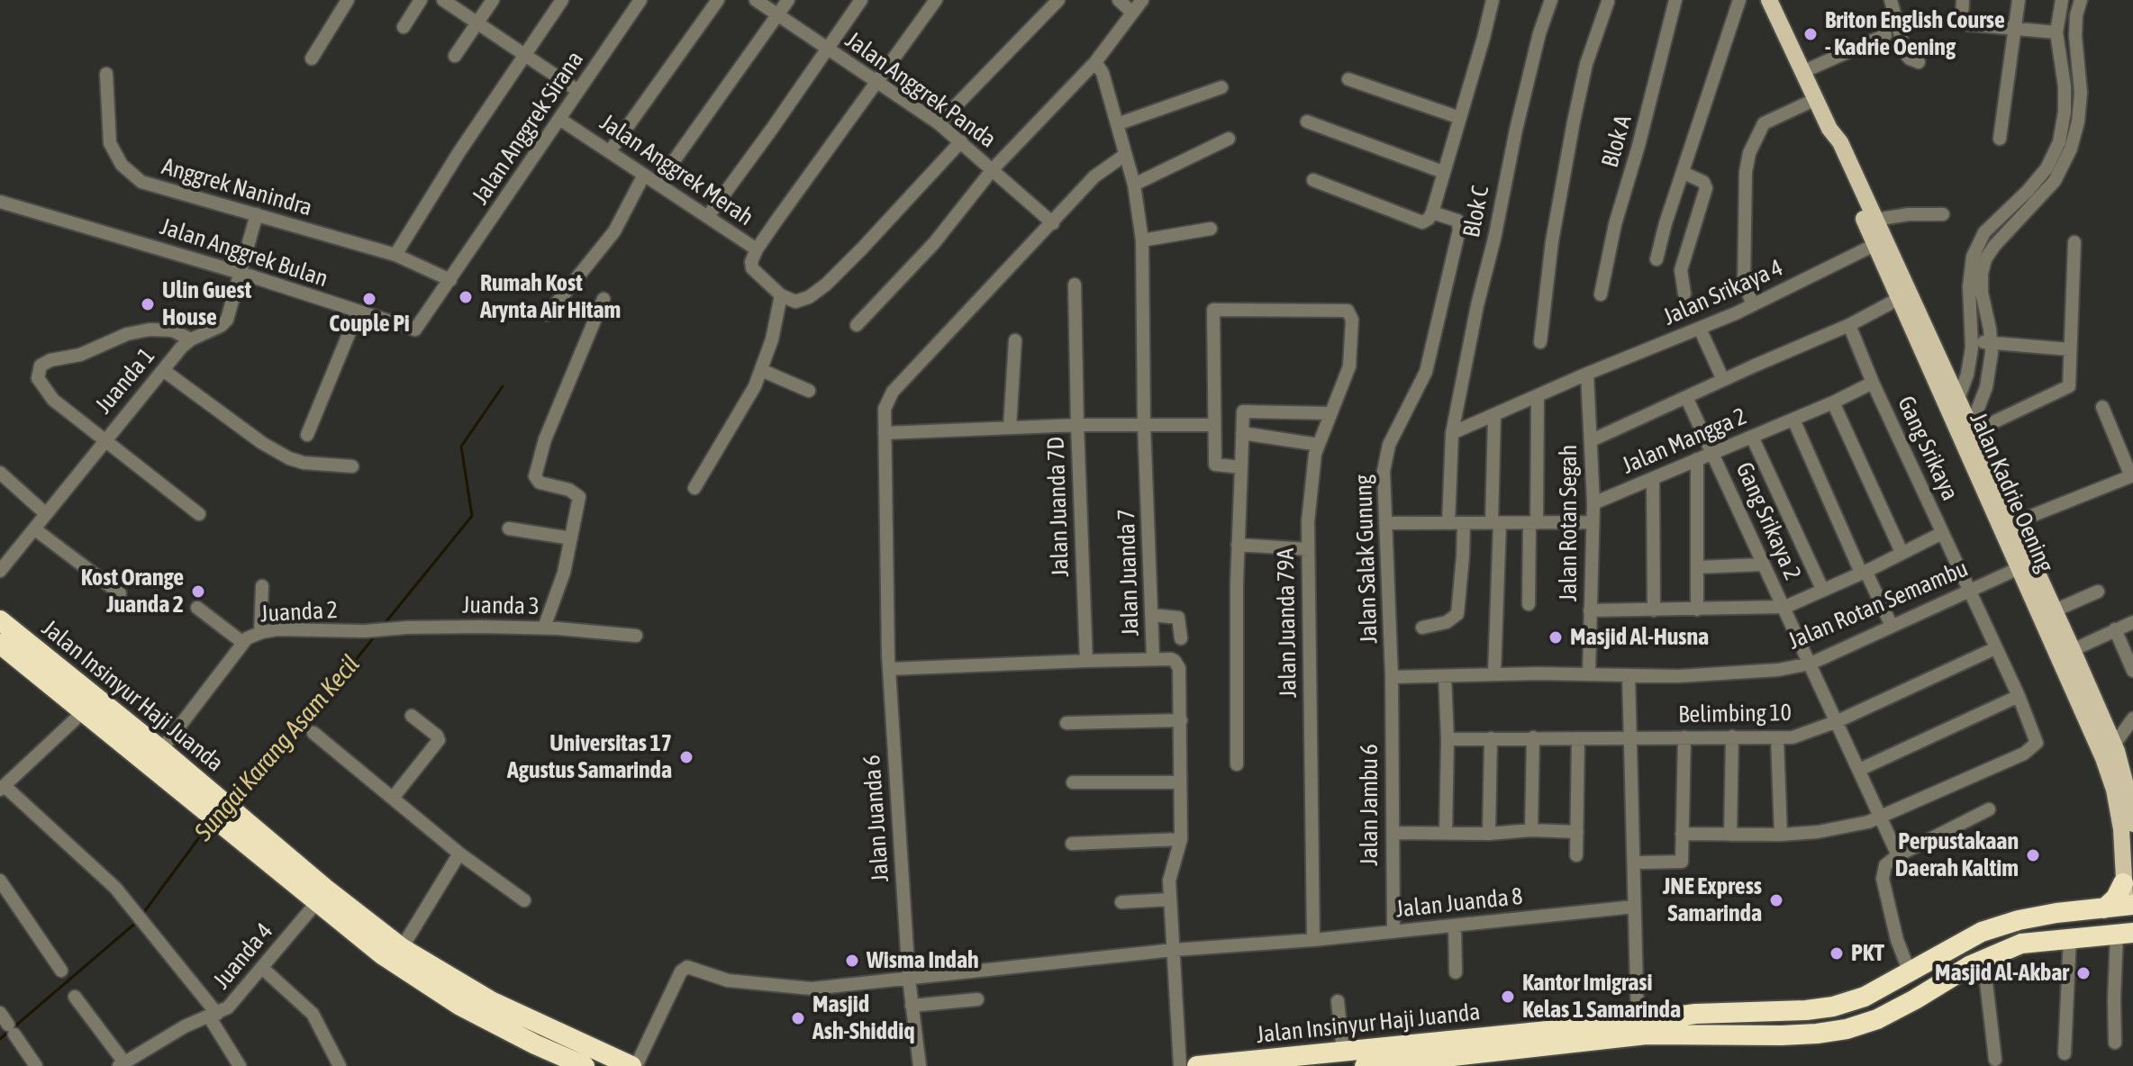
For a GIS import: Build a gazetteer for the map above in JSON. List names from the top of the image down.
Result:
{
  "streets": {
    "highway": ["Jalan Insinyur Haji Juanda"],
    "main road": ["Jalan Kadrie Oening"],
    "street": [
      "Jalan Anggrek Panda",
      "Jalan Anggrek Sirana",
      "Blok A",
      "Jalan Anggrek Merah",
      "Anggrek Nanindra",
      "Blok C",
      "Jalan Anggrek Bulan",
      "Jalan Srikaya 4",
      "Juanda 1",
      "Jalan Mangga 2",
      "Gang Srikaya",
      "Jalan Juanda 7D",
      "Gang Srikaya 2",
      "Jalan Rotan Segah",
      "Jalan Salak Gunung",
      "Jalan Juanda 7",
      "Jalan Rotan Semambu",
      "Juanda 3",
      "Juanda 2",
      "Jalan Juanda 79A",
      "Belimbing 10",
      "Jalan Jambu 6",
      "Jalan Juanda 6",
      "Jalan Juanda 8",
      "Juanda 4"
    ]
  },
  "crossings": [
    ["Jalan Anggrek Panda", "Jalan Juanda 6"],
    ["Jalan Anggrek Sirana", "Jalan Anggrek Merah"],
    ["Jalan Anggrek Sirana", "Anggrek Nanindra"],
    ["Jalan Anggrek Sirana", "Jalan Anggrek Bulan"],
    ["Anggrek Nanindra", "Jalan Anggrek Bulan"],
    ["Anggrek Nanindra", "Juanda 1"],
    ["Blok C", "Jalan Srikaya 4"],
    ["Jalan Anggrek Bulan", "Juanda 1"],
    ["Jalan Srikaya 4", "Jalan Kadrie Oening"],
    ["Jalan Srikaya 4", "Jalan Rotan Segah"],
    ["Jalan Mangga 2", "Gang Srikaya"],
    ["Jalan Mangga 2", "Gang Srikaya 2"],
    ["Jalan Mangga 2", "Jalan Rotan Segah"],
    ["Gang Srikaya", "Gang Srikaya 2"],
    ["Gang Srikaya", "Jalan Rotan Semambu"],
    ["Gang Srikaya", "Belimbing 10"],
    ["Jalan Kadrie Oening", "Jalan Rotan Semambu"],
    ["Jalan Kadrie Oening", "Jalan Insinyur Haji Juanda"],
    ["Gang Srikaya 2", "Jalan Rotan Semambu"],
    ["Gang Srikaya 2", "Belimbing 10"],
    ["Jalan Rotan Segah", "Jalan Rotan Semambu"],
    ["Jalan Salak Gunung", "Jalan Rotan Semambu"],
    ["Jalan Salak Gunung", "Jalan Jambu 6"],
    ["Jalan Juanda 7", "Jalan Juanda 8"],
    ["Jalan Rotan Semambu", "Jalan Jambu 6"],
    ["Juanda 3", "Juanda 2"],
    ["Juanda 2", "Jalan Insinyur Haji Juanda"],
    ["Jalan Juanda 79A", "Jalan Juanda 8"],
    ["Jalan Insinyur Haji Juanda", "Juanda 4"],
    ["Jalan Jambu 6", "Jalan Juanda 8"]
  ],
  "water": ["Sungai Karang Asam Kecil"],
  "places": [
    "Briton English Course - Kadrie Oening",
    "Rumah Kost Arynta Air Hitam",
    "Couple Pi",
    "Ulin Guest House",
    "Kost Orange Juanda 2",
    "Masjid Al-Husna",
    "Universitas 17 Agustus Samarinda",
    "Perpustakaan Daerah Kaltim",
    "JNE Express Samarinda",
    "PKT",
    "Wisma Indah",
    "Masjid Al-Akbar",
    "Kantor Imigrasi Kelas 1 Samarinda",
    "Masjid Ash-Shiddiq"
  ]
}
